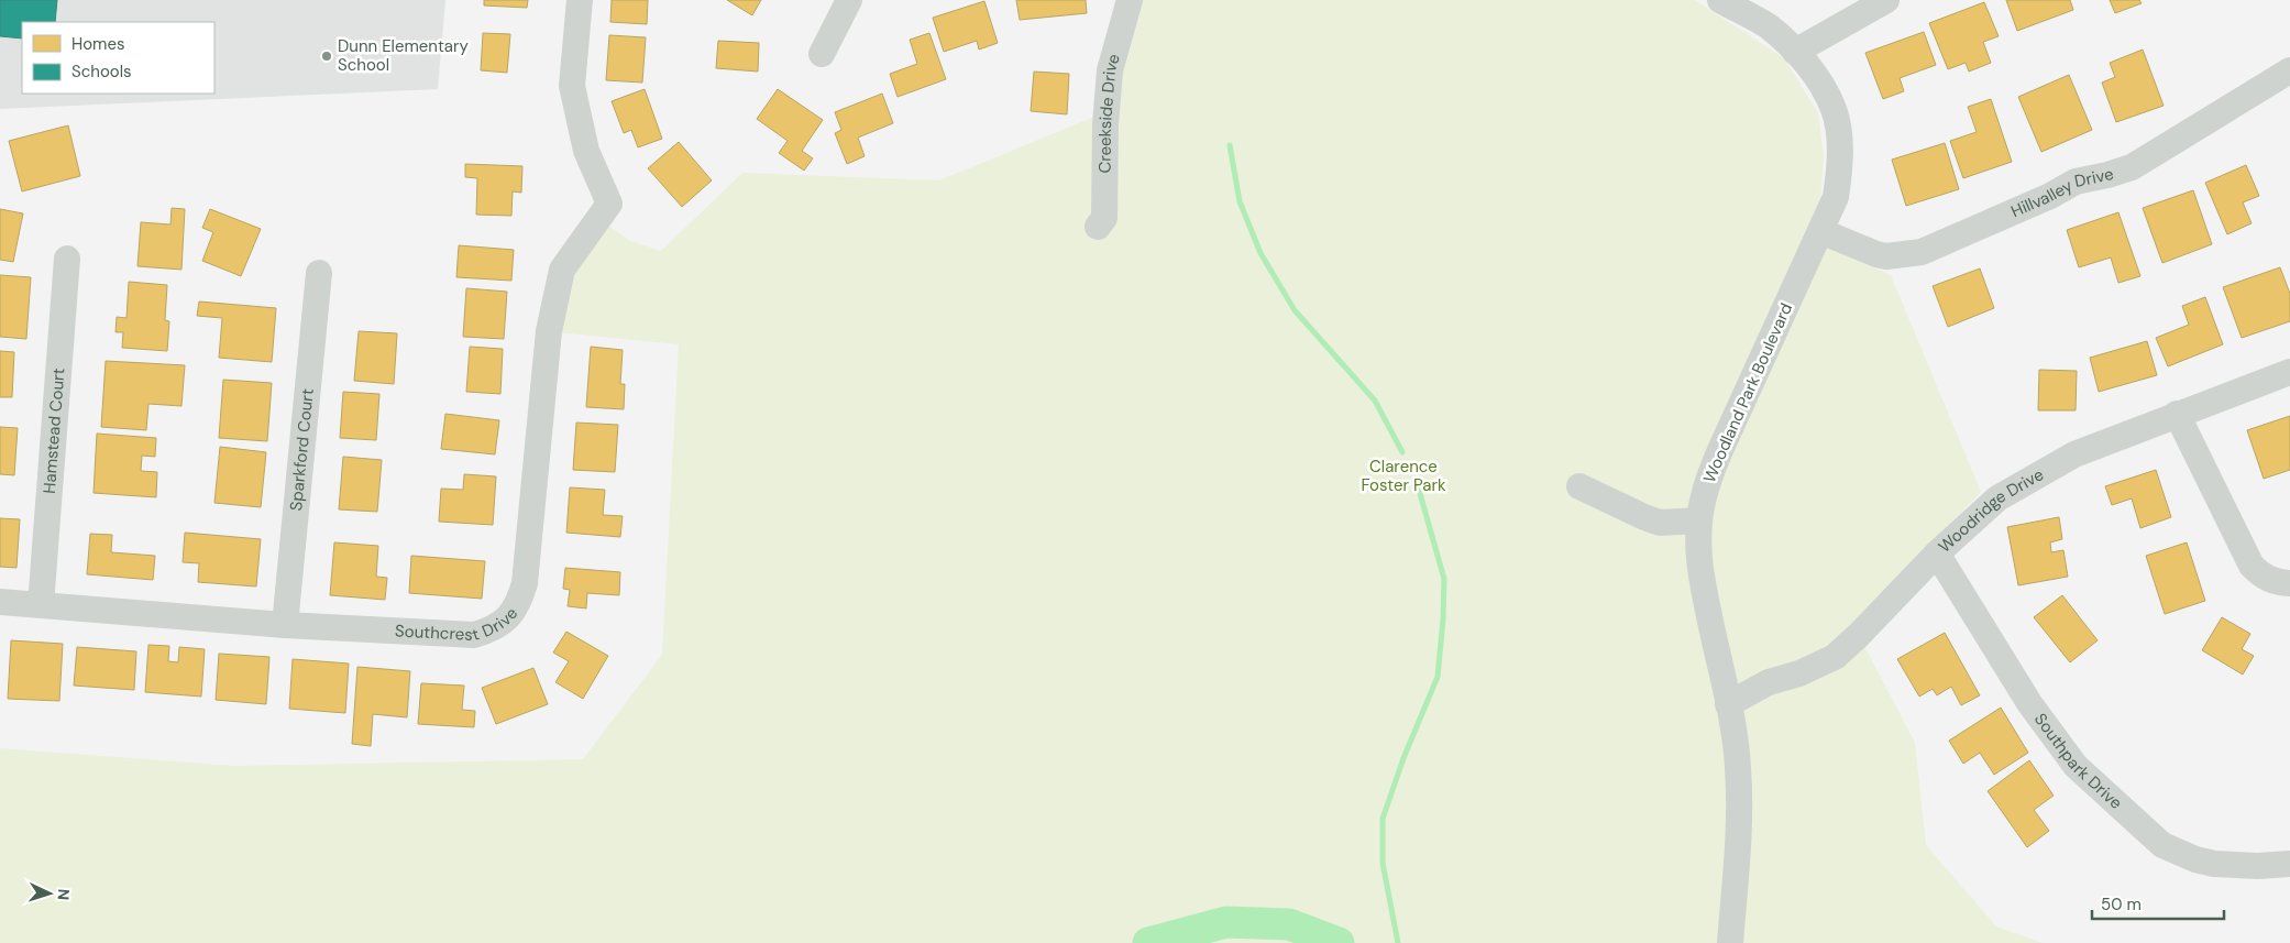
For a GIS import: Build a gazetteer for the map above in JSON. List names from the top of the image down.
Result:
{
  "streets": {
    "street": [
      "Creekside Drive",
      "Hillvalley Drive",
      "Woodland Park Boulevard",
      "Hamstead Court",
      "Sparkford Court",
      "Woodridge Drive",
      "Southcrest Drive",
      "Southpark Drive"
    ]
  },
  "crossings": [
    ["Hillvalley Drive", "Woodland Park Boulevard"],
    ["Woodland Park Boulevard", "Woodridge Drive"],
    ["Hamstead Court", "Southcrest Drive"],
    ["Sparkford Court", "Southcrest Drive"],
    ["Woodridge Drive", "Southpark Drive"]
  ],
  "parks": ["Clarence Foster Park"],
  "places": ["Dunn Elementary School"],
  "legend": ["Homes", "Schools"],
  "scale_bar": "50 m",
  "north": "right"
}
